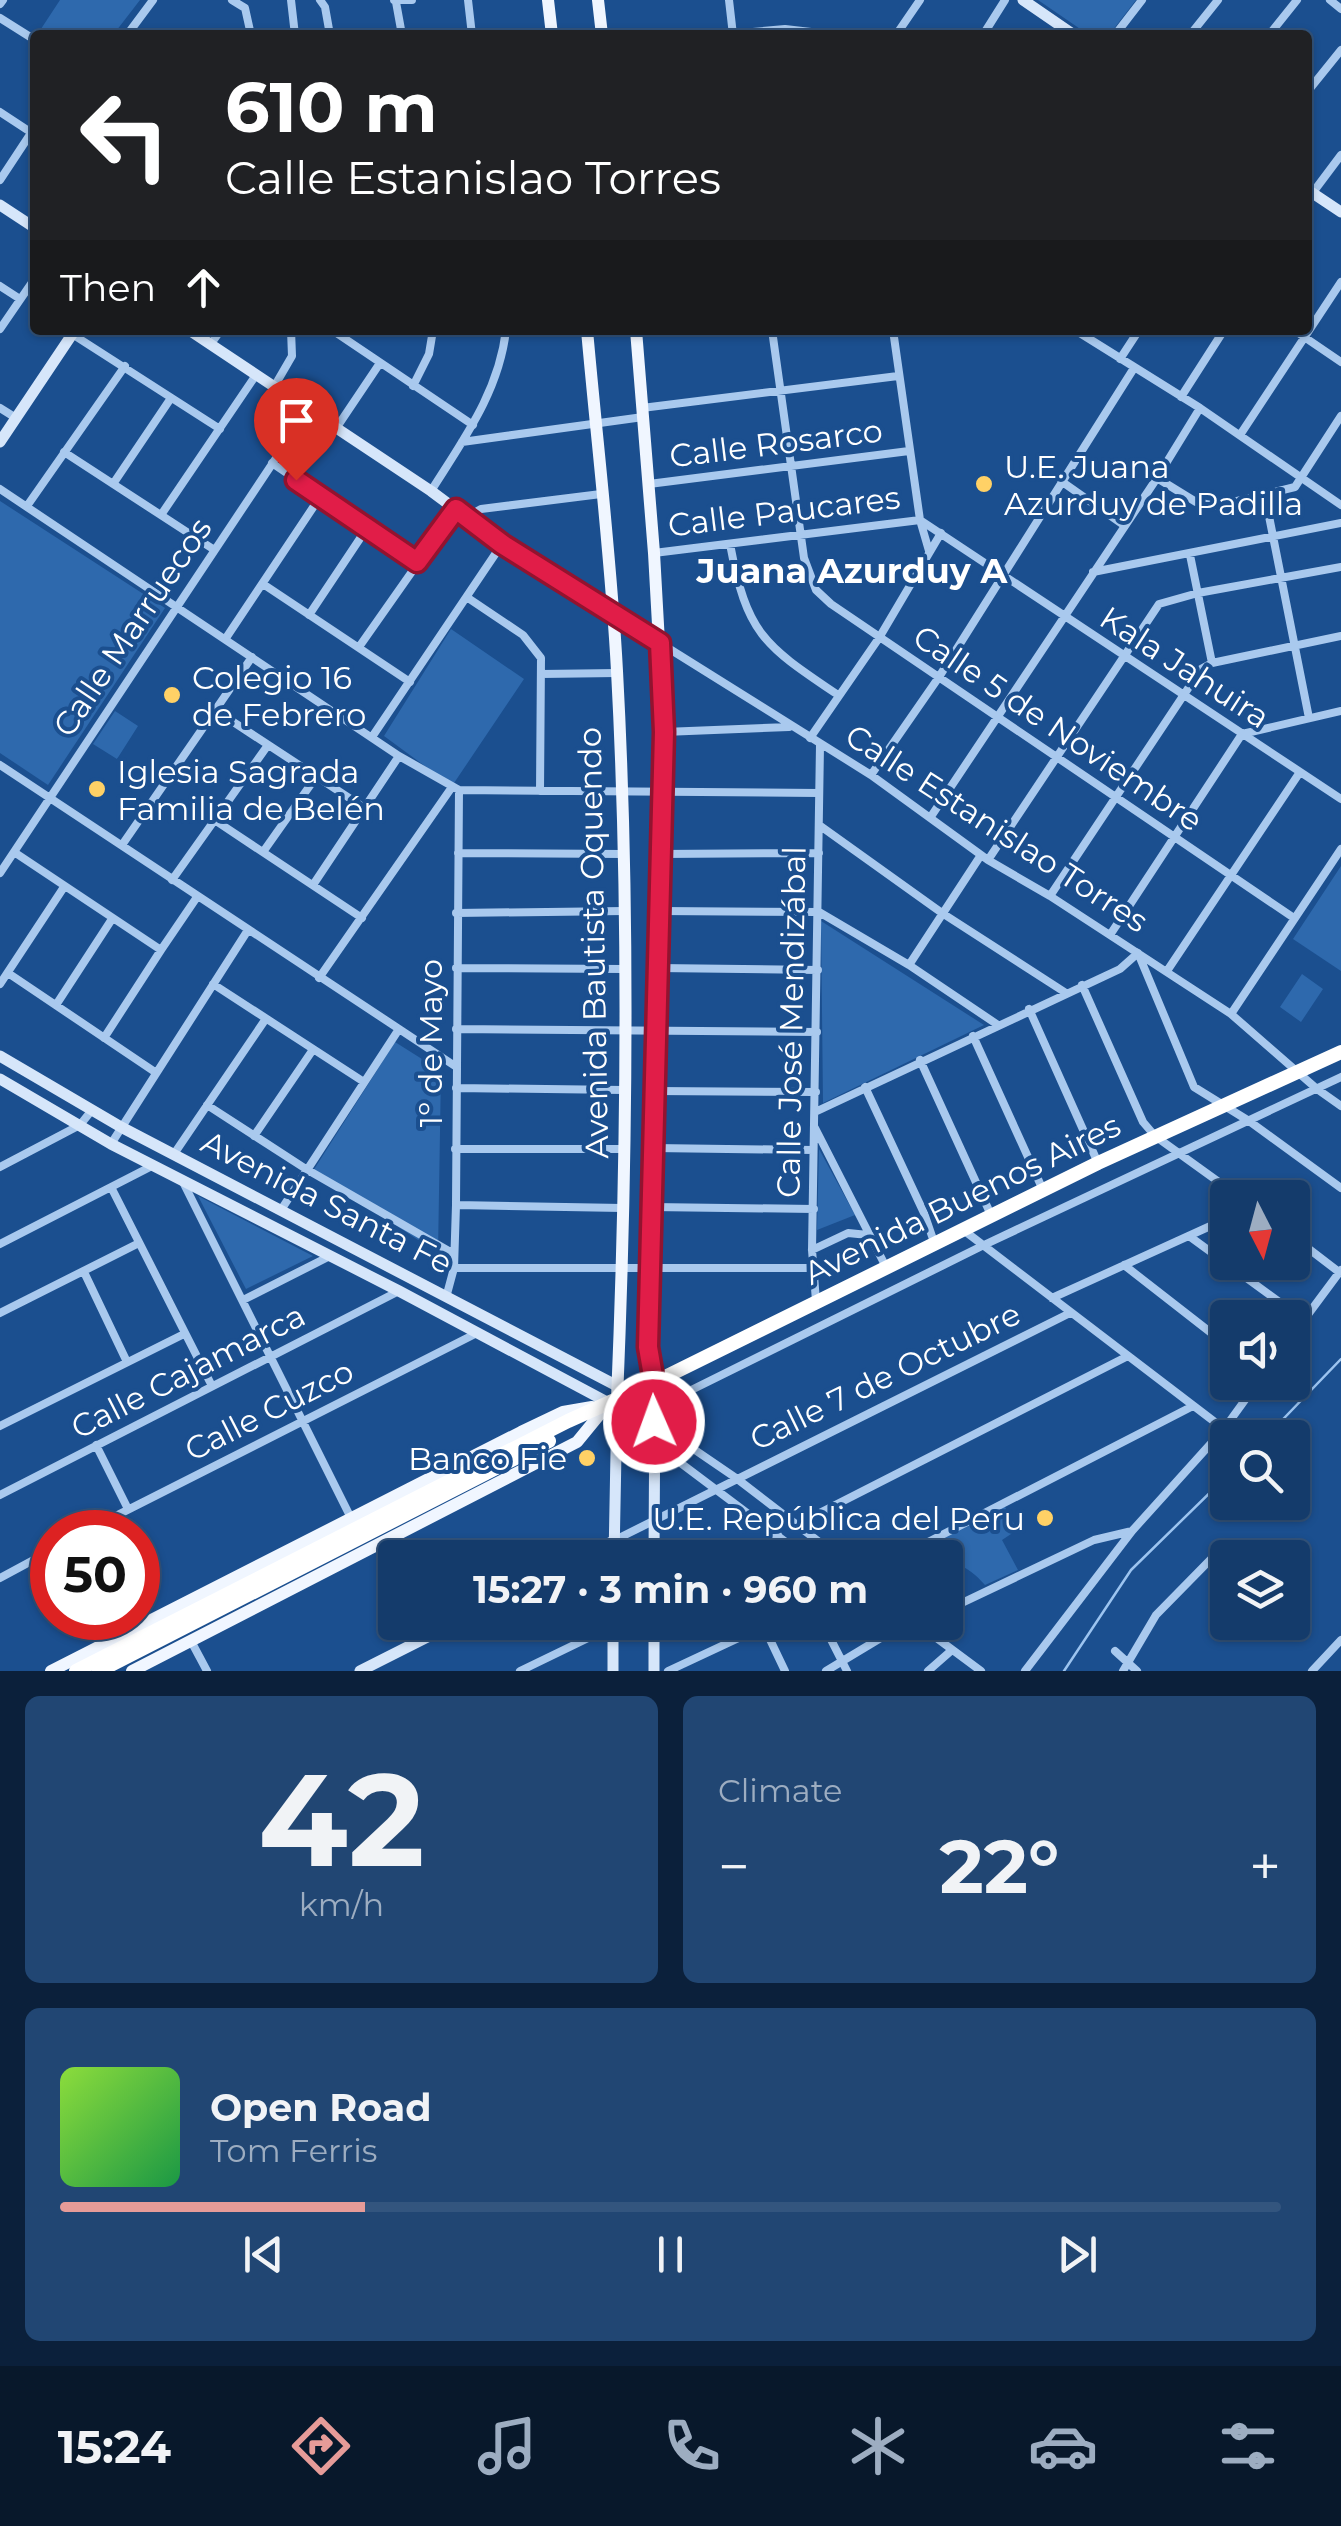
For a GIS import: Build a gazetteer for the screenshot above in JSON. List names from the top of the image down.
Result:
{
  "streets": {
    "highway": ["Avenida Buenos Aires"],
    "main road": ["Calle Estanislao Torres", "Avenida Bautista Oquendo", "Avenida Santa Fe"],
    "street": [
      "Calle Rosarco",
      "Calle Paucares",
      "Calle Marruecos",
      "Kala Jahuira",
      "Calle 5 de Noviembre",
      "Calle José Mendizábal",
      "1º de Mayo",
      "Calle Cajamarca",
      "Calle 7 de Octubre",
      "Calle Cuzco"
    ]
  },
  "crossings": [
    ["Calle Rosarco", "Calle 5 de Noviembre"],
    ["Calle Rosarco", "Avenida Bautista Oquendo"],
    ["Calle Paucares", "Kala Jahuira"],
    ["Calle Paucares", "Calle 5 de Noviembre"],
    ["Calle Paucares", "Avenida Bautista Oquendo"],
    ["Calle Marruecos", "Calle Estanislao Torres"],
    ["Calle Estanislao Torres", "Avenida Bautista Oquendo"],
    ["Calle Estanislao Torres", "Calle José Mendizábal"],
    ["Calle Estanislao Torres", "Avenida Buenos Aires"],
    ["Avenida Bautista Oquendo", "Avenida Buenos Aires"],
    ["Avenida Bautista Oquendo", "Avenida Santa Fe"],
    ["Avenida Bautista Oquendo", "Calle 7 de Octubre"],
    ["Calle José Mendizábal", "Avenida Buenos Aires"],
    ["1º de Mayo", "Avenida Santa Fe"],
    ["Avenida Buenos Aires", "Avenida Santa Fe"],
    ["Avenida Santa Fe", "Calle Cajamarca"],
    ["Avenida Santa Fe", "Calle Cuzco"]
  ],
  "districts": ["Juana Azurduy A"],
  "places": [
    "U.E. Juana Azurduy de Padilla",
    "Colegio 16 de Febrero",
    "Iglesia Sagrada Familia de Belén",
    "Banco Fie",
    "U.E. República del Peru"
  ],
  "north": "bottom",
  "page": {
    "turn": ["610 m", "Calle Estanislao Torres"],
    "then": "Then",
    "limit": "50",
    "trip": "15:27 · 3 min · 960 m",
    "tile": [
      ["42", "km/h"],
      "Climate"
    ],
    "heat": ["−", "22°", "+"],
    "song": ["Open Road", "Tom Ferris"],
    "tabs": "15:24"
  }
}
